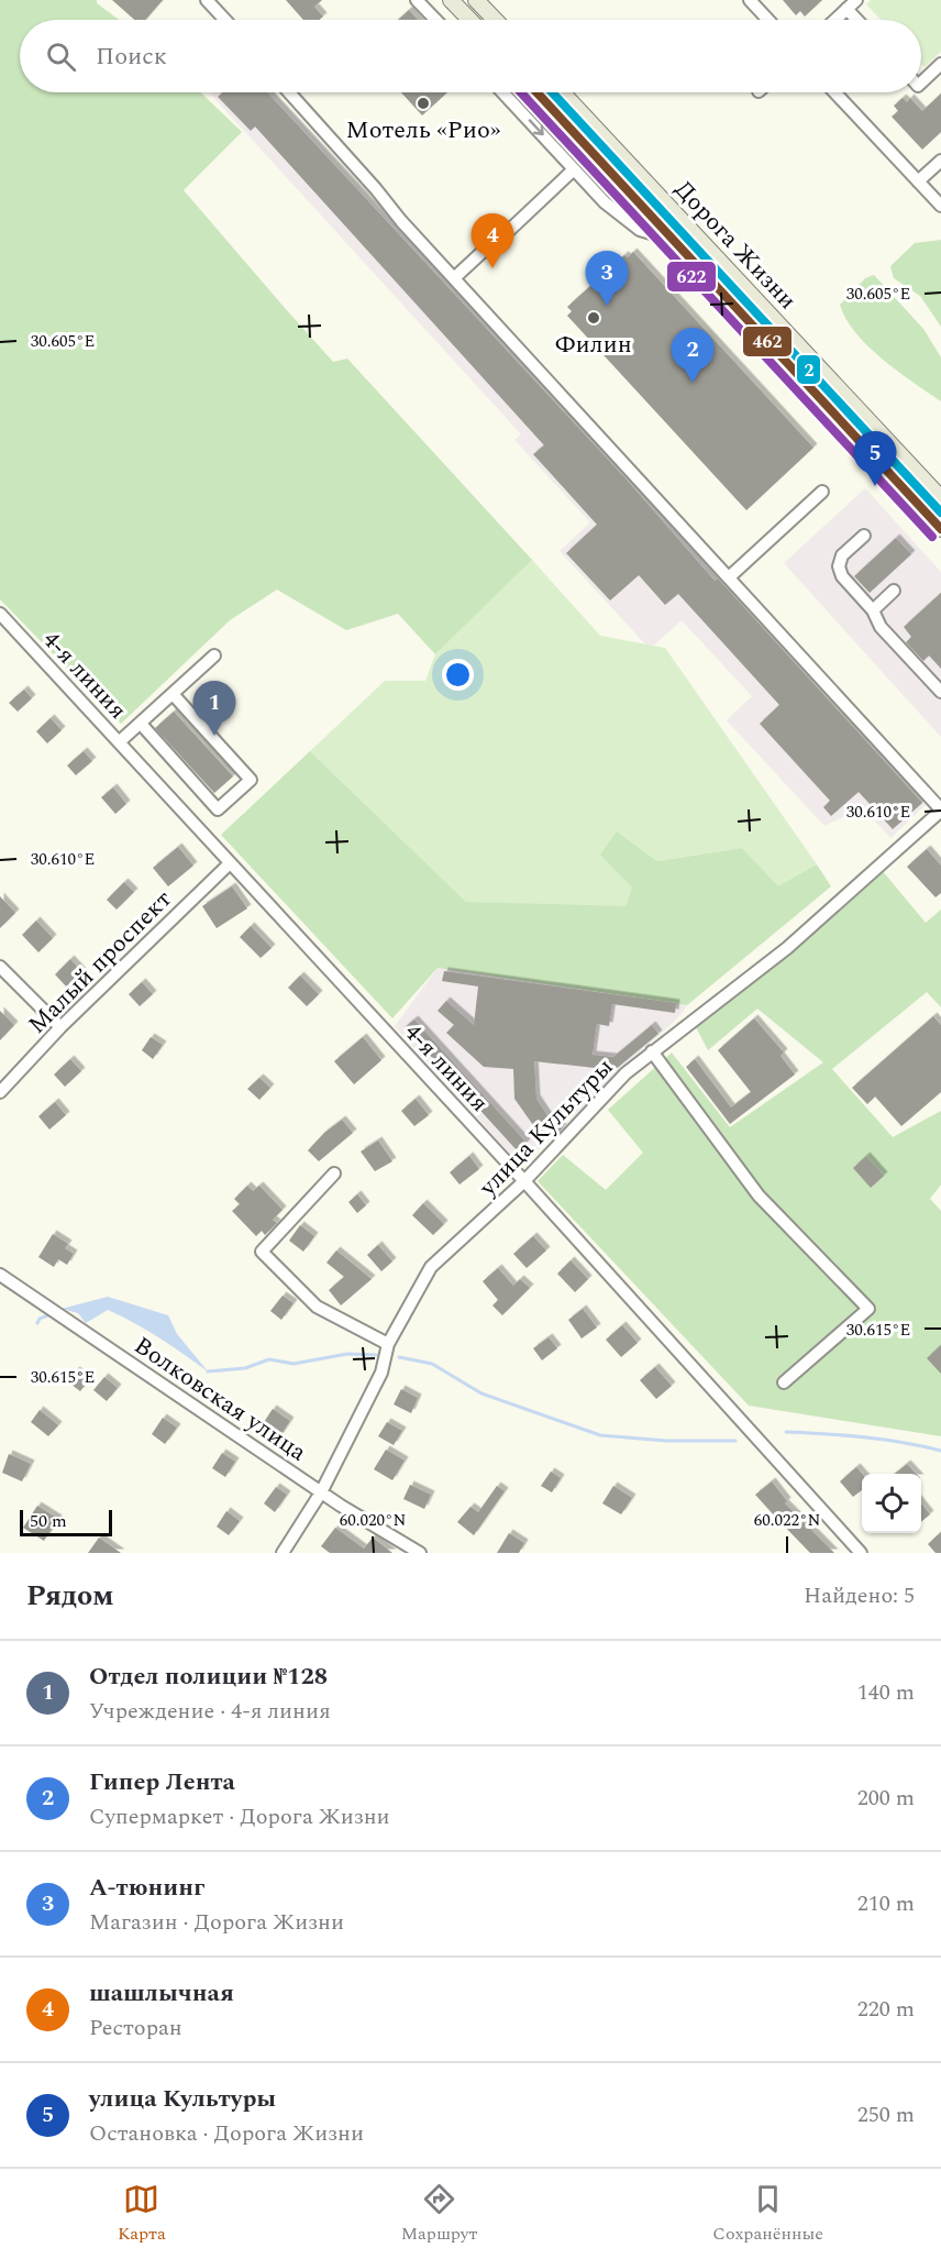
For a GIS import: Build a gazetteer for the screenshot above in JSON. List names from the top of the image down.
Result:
{
  "streets": {
    "main road": ["Дорога Жизни"],
    "street": [
      "4-я линия",
      "Малый проспект",
      "улица Культуры",
      "Волковская улица"
    ]
  },
  "crossings": [
    ["4-я линия", "Малый проспект"],
    ["4-я линия", "улица Культуры"],
    ["улица Культуры", "Волковская улица"]
  ],
  "places": ["Мотель «Рио»", "Филин"],
  "lines": ["transit line 462", "transit line 622", "transit line 2"],
  "scale_bar": "50 m",
  "page": {
    "search": "Поиск",
    "pins": [
      "4",
      "3",
      "2",
      "5",
      "1"
    ],
    "scale": "50 m",
    "heading": ["Рядом", "Найдено: 5"],
    "list": [
      {
        "mark": "1",
        "name": "Отдел полиции №128",
        "note": "Учреждение · 4-я линия",
        "value": "140 m"
      },
      {
        "mark": "2",
        "name": "Гипер Лента",
        "note": "Супермаркет · Дорога Жизни",
        "value": "200 m"
      },
      {
        "mark": "3",
        "name": "А-тюнинг",
        "note": "Магазин · Дорога Жизни",
        "value": "210 m"
      },
      {
        "mark": "4",
        "name": "шашлычная",
        "note": "Ресторан",
        "value": "220 m"
      },
      {
        "mark": "5",
        "name": "улица Культуры",
        "note": "Остановка · Дорога Жизни",
        "value": "250 m"
      }
    ],
    "nav": ["Карта", "Маршрут", "Сохранённые"]
  },
  "coordinates": [
    "30.605°E",
    "30.610°E",
    "30.615°E",
    "60.020°N",
    "60.022°N"
  ]
}
